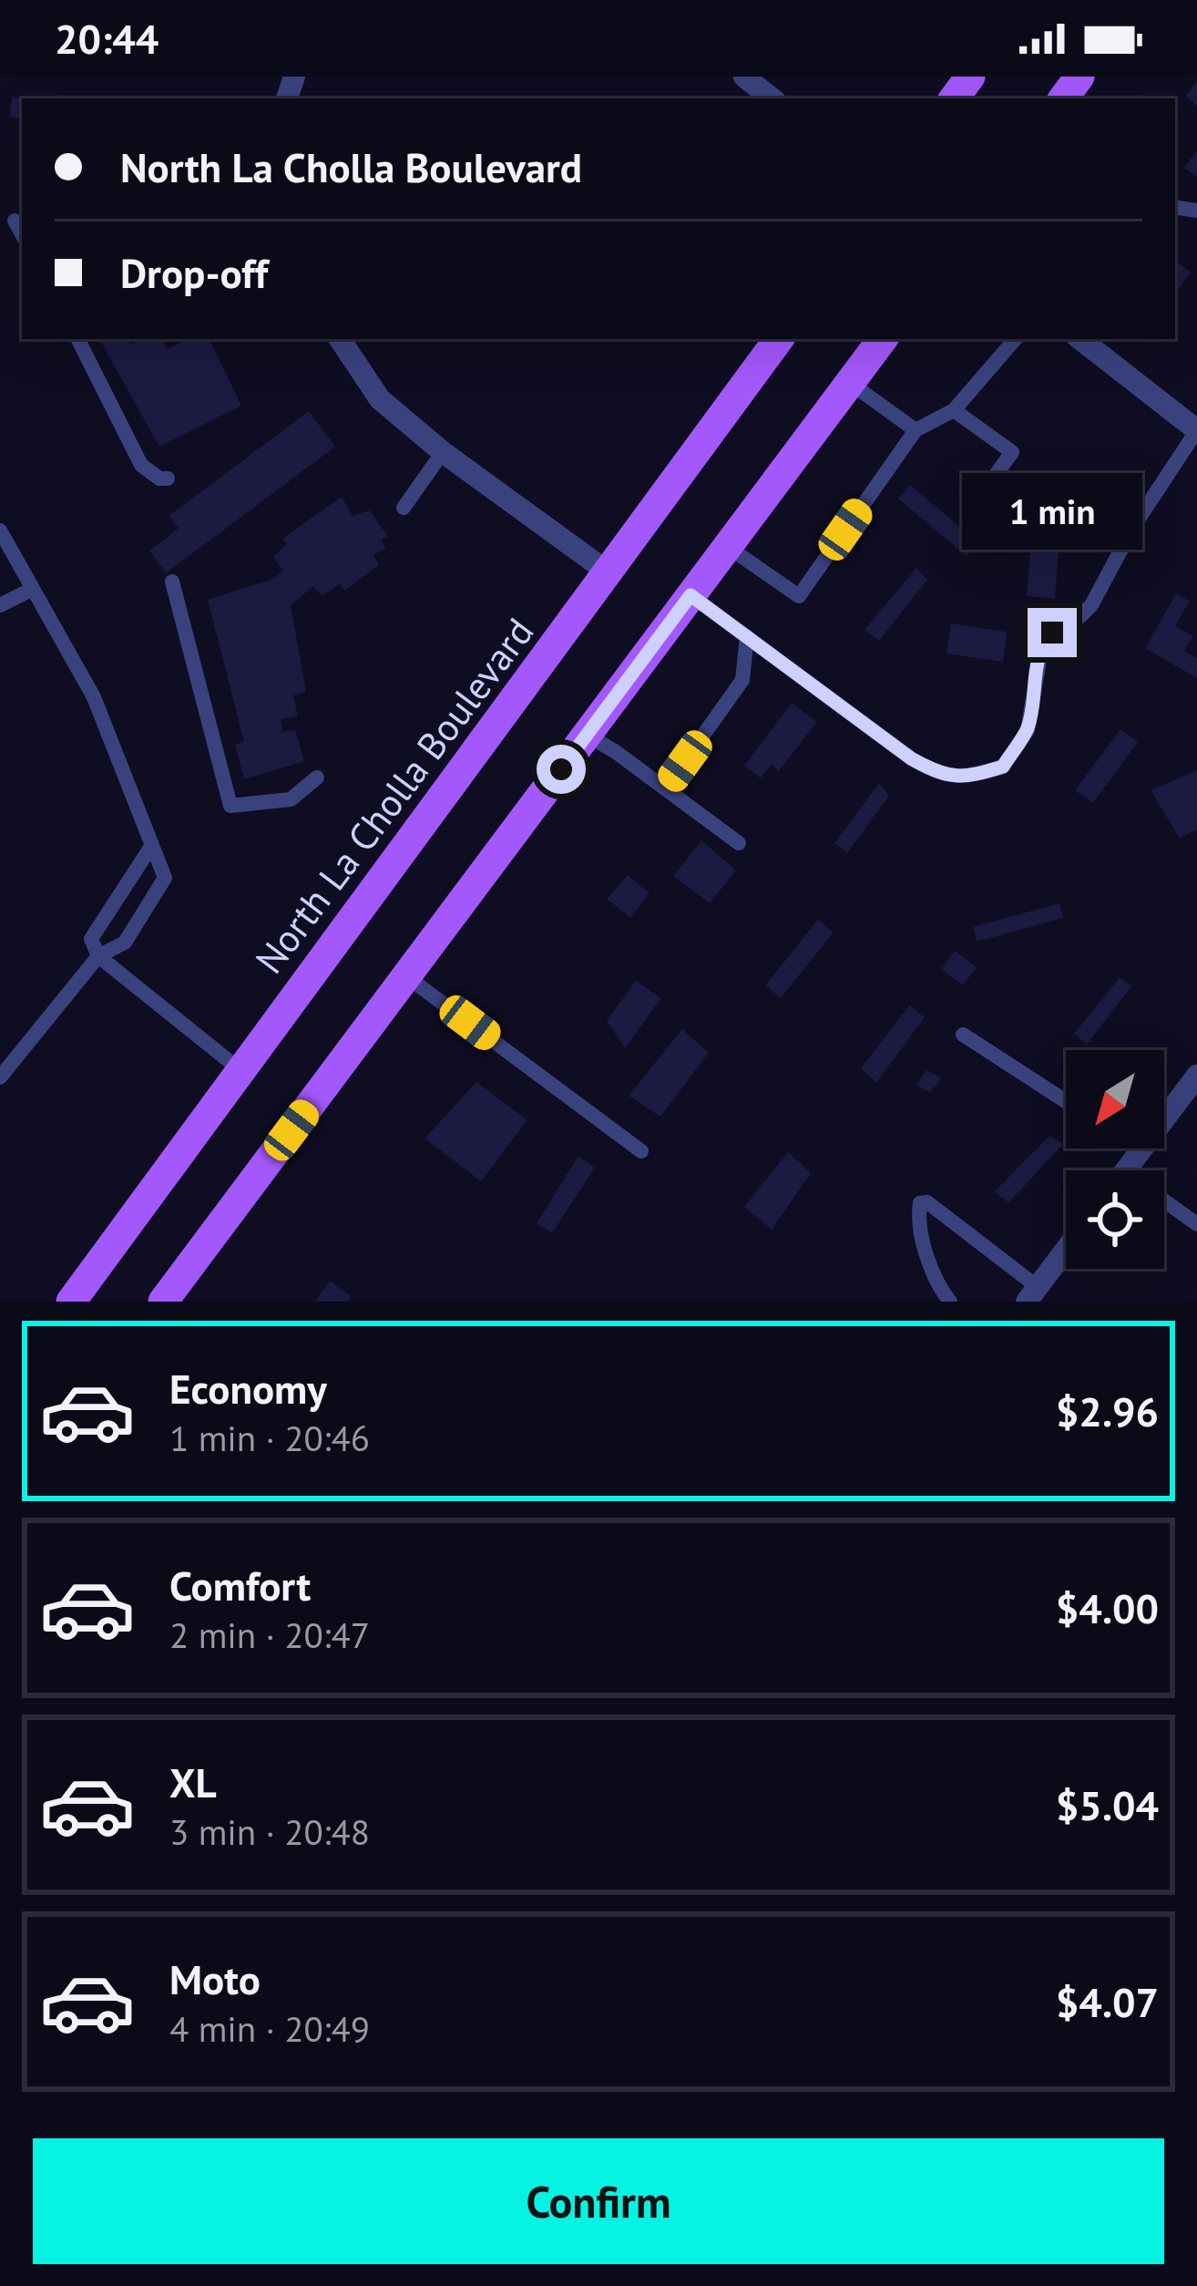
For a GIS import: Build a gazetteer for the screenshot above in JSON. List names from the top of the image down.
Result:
{
  "streets": {
    "main road": ["North La Cholla Boulevard"]
  },
  "north": "bottom left",
  "page": {
    "status": "20:44",
    "banner": ["North La Cholla Boulevard", "Drop-off"],
    "bubble": "1 min",
    "list": [
      {
        "name": "Economy",
        "note": "1 min · 20:46",
        "value": "$2.96"
      },
      {
        "name": "Comfort",
        "note": "2 min · 20:47",
        "value": "$4.00"
      },
      {
        "name": "XL",
        "note": "3 min · 20:48",
        "value": "$5.04"
      },
      {
        "name": "Moto",
        "note": "4 min · 20:49",
        "value": "$4.07"
      }
    ],
    "buttons": "Confirm"
  }
}
